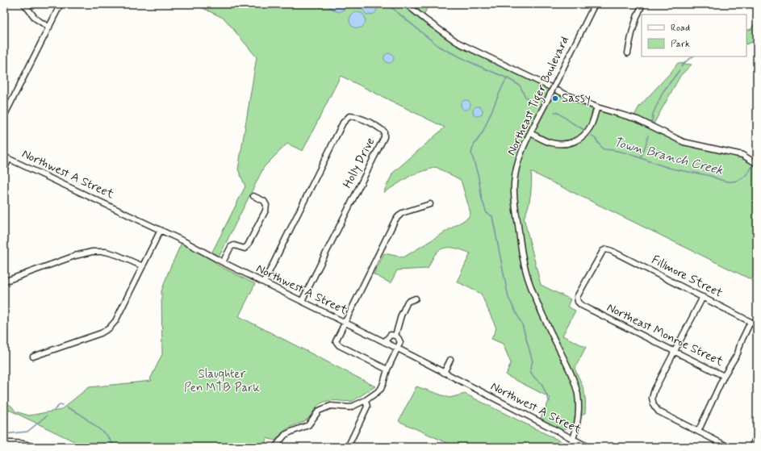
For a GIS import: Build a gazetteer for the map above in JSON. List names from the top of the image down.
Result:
{
  "streets": {
    "street": [
      "Northeast Tiger Boulevard",
      "Holly Drive",
      "Northwest A Street",
      "Fillmore Street",
      "Northeast Monroe Street"
    ]
  },
  "crossings": [
    ["Northeast Tiger Boulevard", "Northwest A Street"],
    ["Holly Drive", "Northwest A Street"],
    ["Fillmore Street", "Northeast Monroe Street"]
  ],
  "water": ["Town Branch Creek"],
  "parks": ["Slaughter Pen MTB Park"],
  "places": ["Sassy"],
  "legend": ["Road", "Park"]
}
